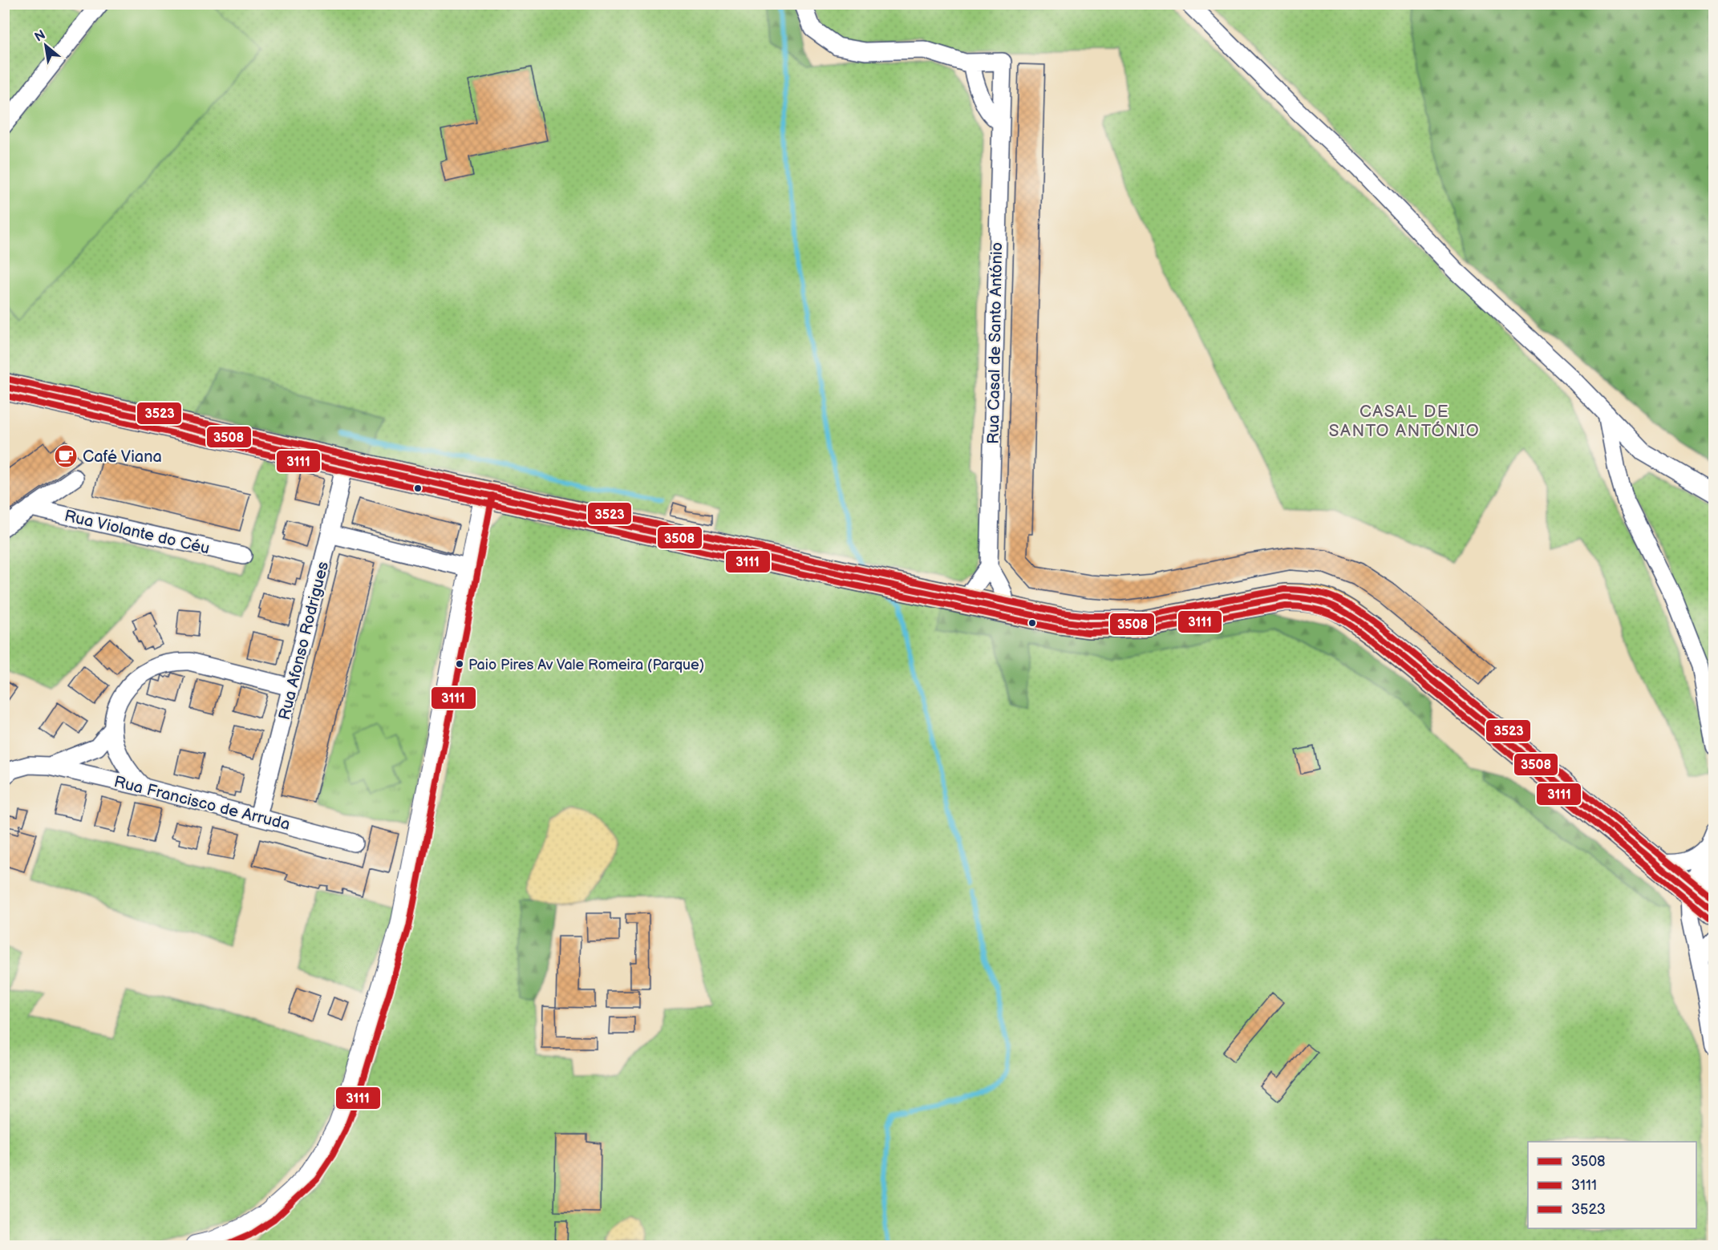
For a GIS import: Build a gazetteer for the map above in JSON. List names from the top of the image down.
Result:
{
  "streets": {
    "street": [
      "Rua Casal de Santo António",
      "Rua Violante do Céu",
      "Rua Afonso Rodrigues",
      "Rua Francisco de Arruda"
    ]
  },
  "crossings": [
    ["Rua Afonso Rodrigues", "Rua Francisco de Arruda"]
  ],
  "districts": ["CASAL DE SANTO ANTÓNIO"],
  "places": {
    "cafe": ["Café Viana"],
    "other": ["Paio Pires Av Vale Romeira (Parque)"]
  },
  "lines": ["transit line 3523", "transit line 3508", "transit line 3111"],
  "legend": ["3508", "3111", "3523"],
  "north": "top left"
}
